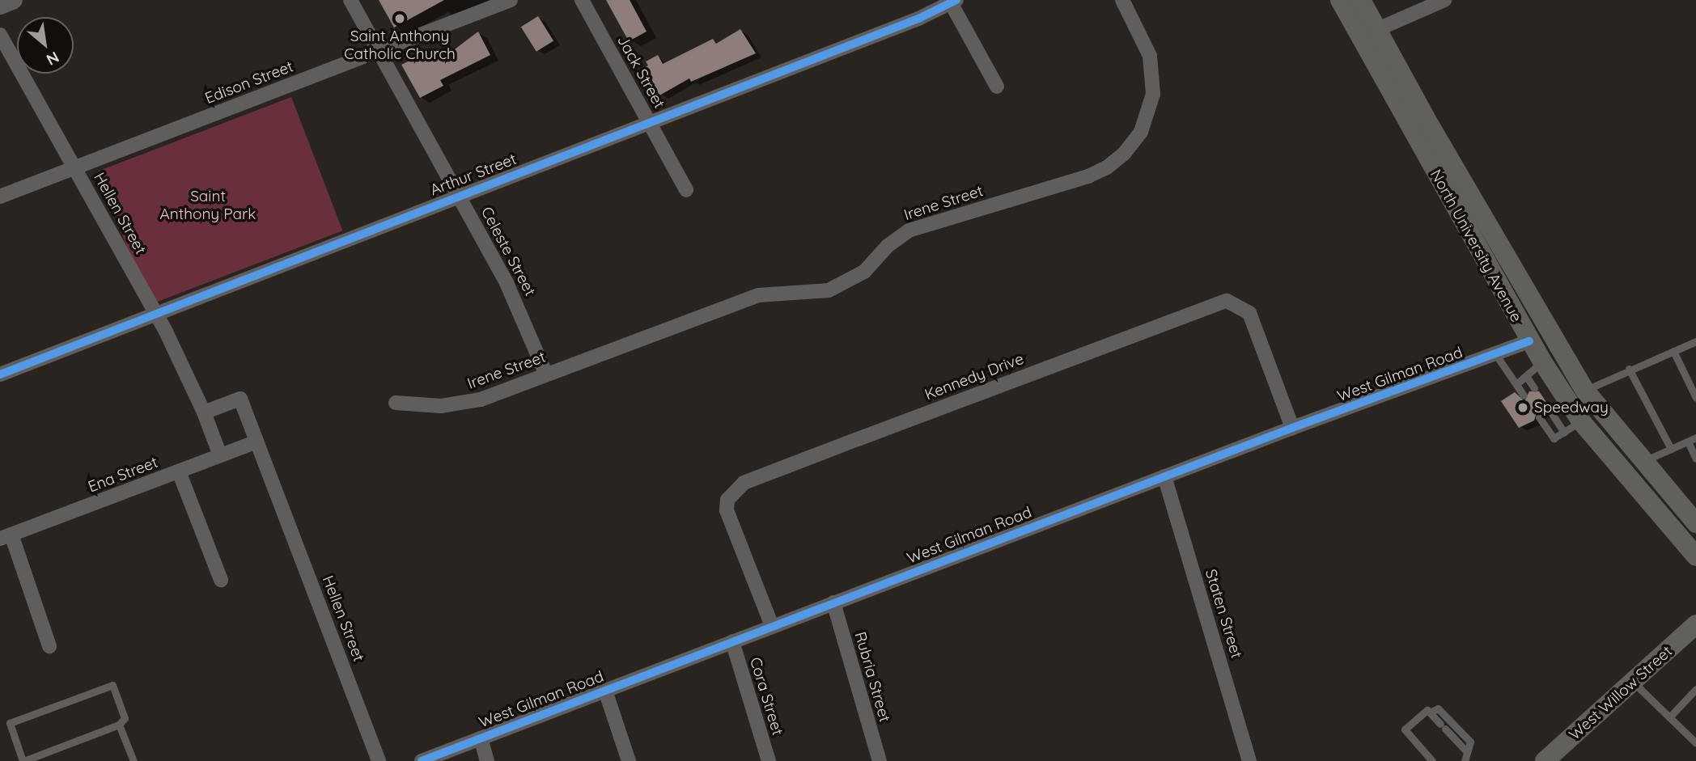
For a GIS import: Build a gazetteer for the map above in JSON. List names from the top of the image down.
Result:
{
  "streets": {
    "main road": ["North University Avenue", "West Willow Street"],
    "street": [
      "Jack Street",
      "Edison Street",
      "Arthur Street",
      "Irene Street",
      "Hellen Street",
      "Celeste Street",
      "West Gilman Road",
      "Kennedy Drive",
      "Ena Street",
      "Staten Street",
      "Rubria Street",
      "Cora Street"
    ]
  },
  "crossings": [
    ["Jack Street", "Arthur Street"],
    ["Edison Street", "Hellen Street"],
    ["Edison Street", "Celeste Street"],
    ["Arthur Street", "Hellen Street"],
    ["Arthur Street", "Celeste Street"],
    ["Irene Street", "Celeste Street"],
    ["Hellen Street", "Ena Street"],
    ["North University Avenue", "West Gilman Road"],
    ["West Gilman Road", "Kennedy Drive"],
    ["West Gilman Road", "Staten Street"],
    ["West Gilman Road", "Rubria Street"],
    ["West Gilman Road", "Cora Street"]
  ],
  "parks": ["Saint Anthony Park"],
  "places": ["Saint Anthony Catholic Church", "Speedway"],
  "north": "bottom right"
}
